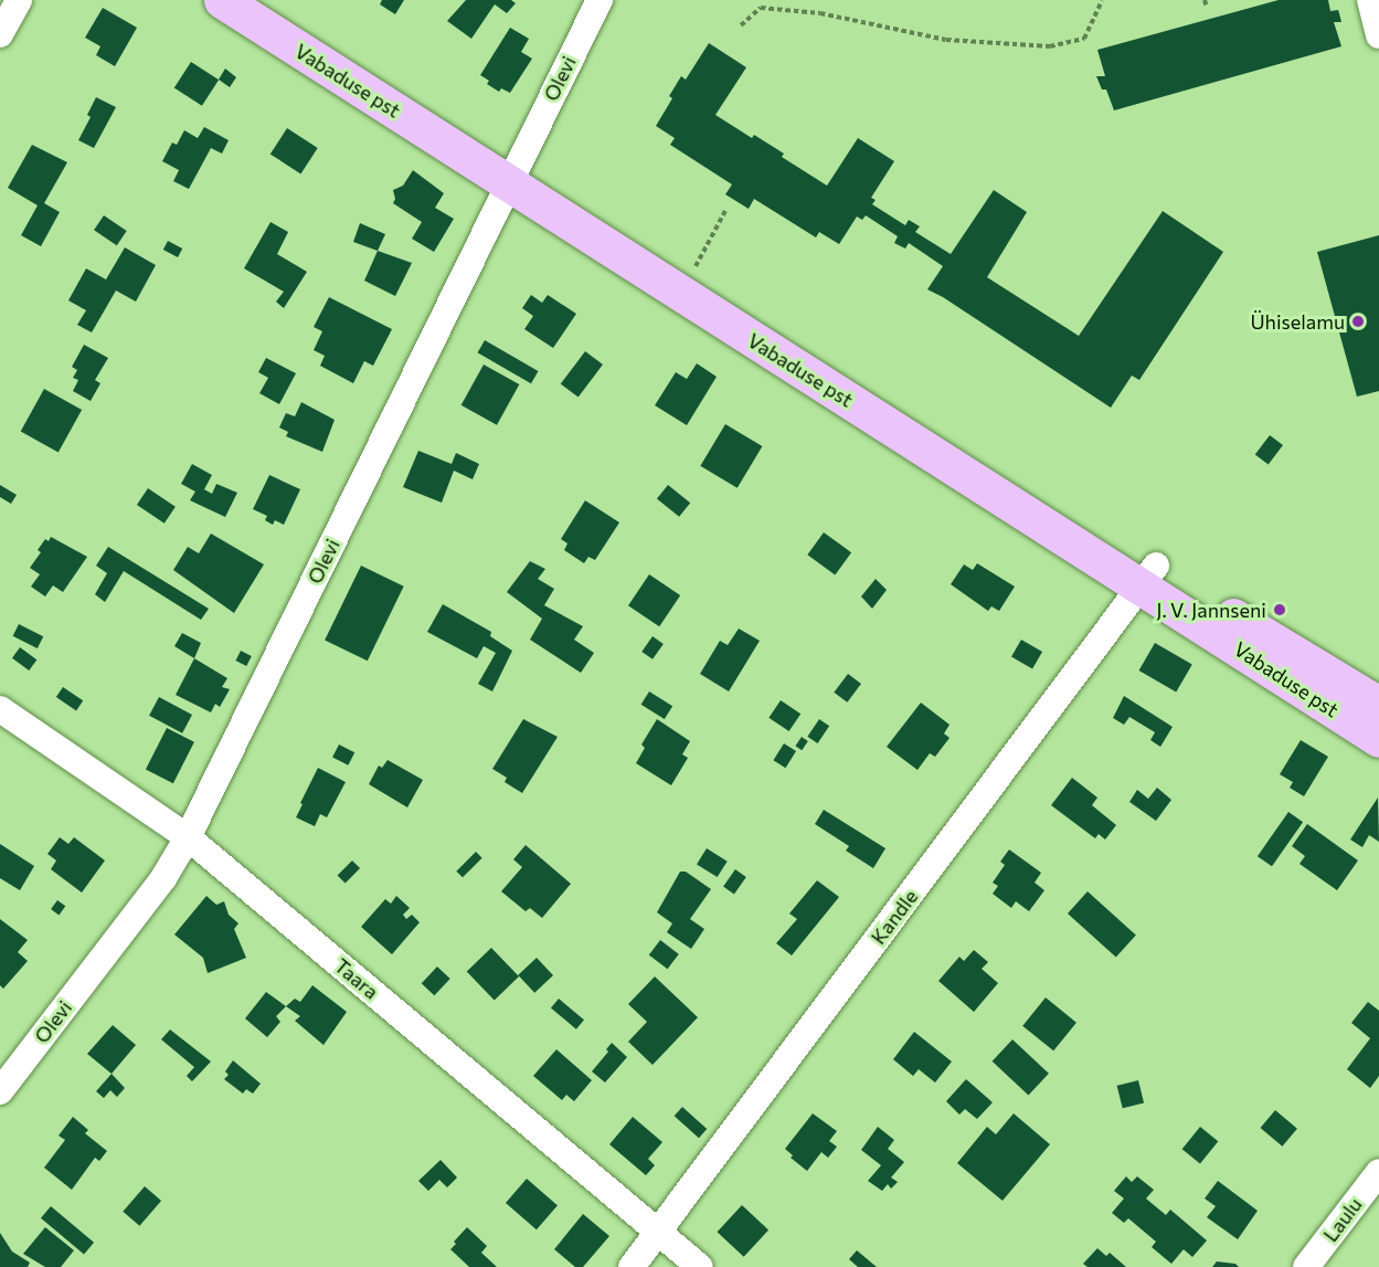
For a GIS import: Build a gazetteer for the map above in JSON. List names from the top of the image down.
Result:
{
  "streets": {
    "highway": ["Vabaduse pst"],
    "street": [
      "Olevi",
      "Kandle",
      "Taara",
      "Laulu"
    ]
  },
  "crossings": [
    ["Olevi", "Vabaduse pst"],
    ["Olevi", "Taara"],
    ["Vabaduse pst", "Kandle"],
    ["Kandle", "Taara"]
  ],
  "places": ["Ühiselamu", "J. V. Jannseni"]
}
